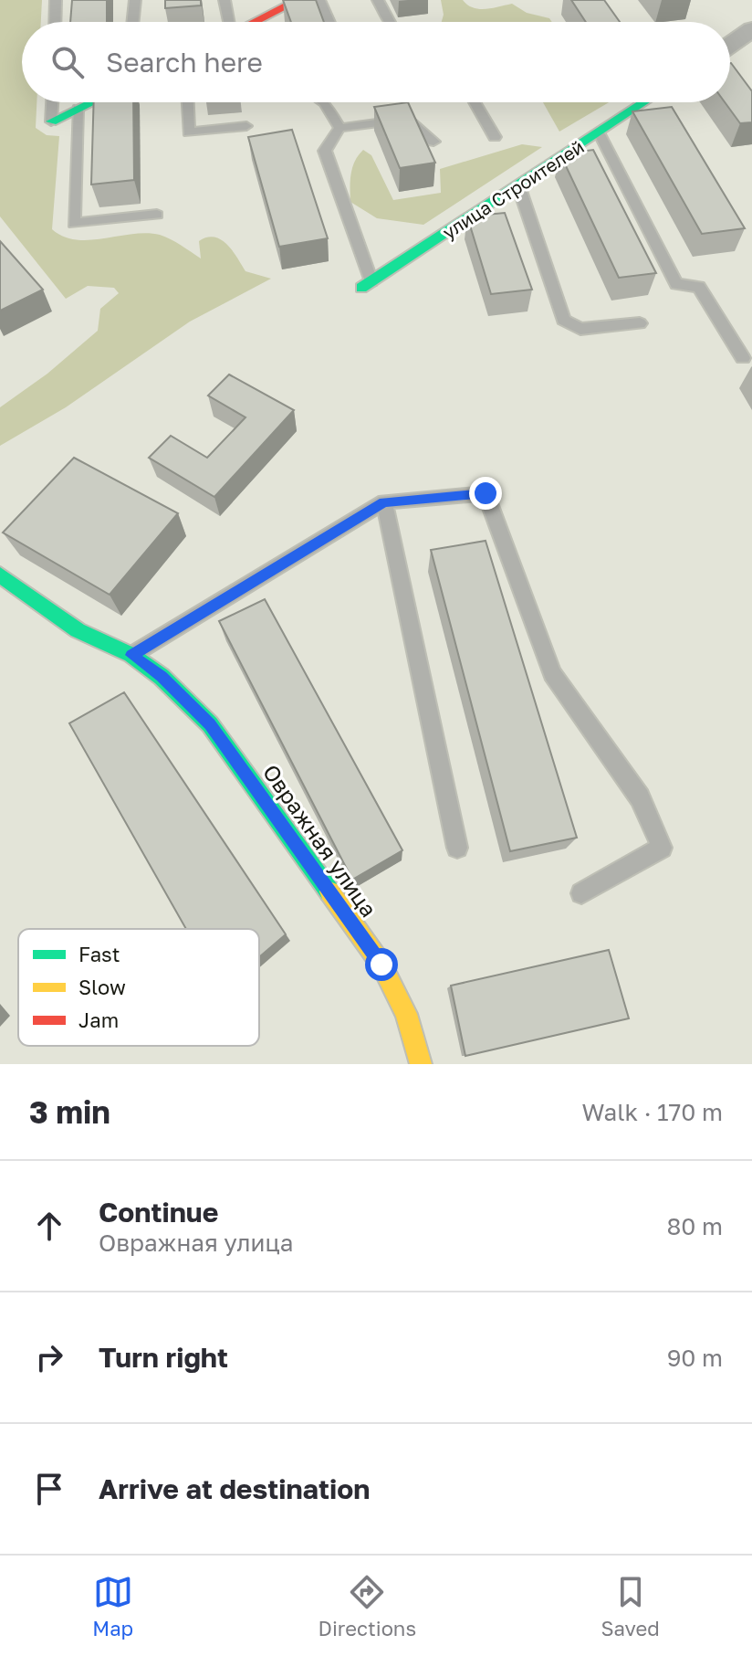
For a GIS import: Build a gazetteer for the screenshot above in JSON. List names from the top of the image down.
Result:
{
  "streets": {
    "street": ["улица Строителей", "Овражная улица"]
  },
  "legend": ["Fast", "Slow", "Jam"],
  "page": {
    "search": "Search here",
    "heading": ["3 min", "Walk · 170 m"],
    "list": [
      ["Continue", "Овражная улица", "80 m"],
      ["Turn right", "90 m"],
      "Arrive at destination"
    ],
    "nav": ["Map", "Directions", "Saved"]
  }
}
